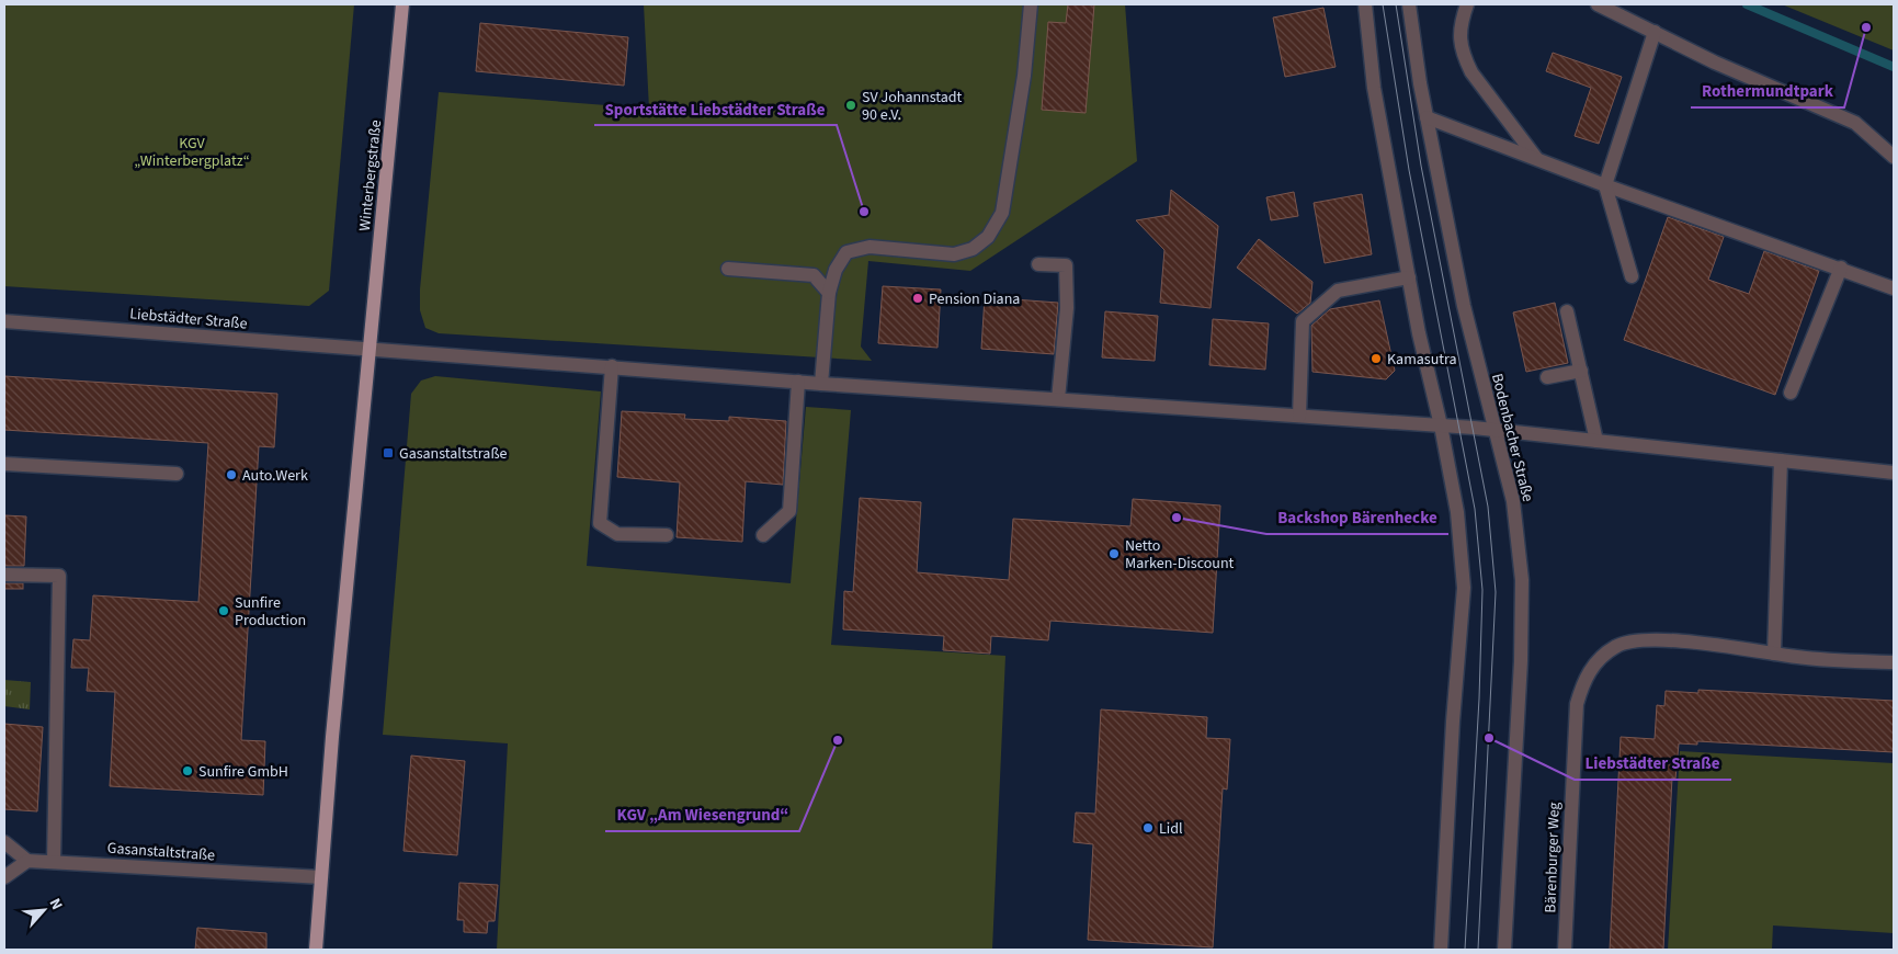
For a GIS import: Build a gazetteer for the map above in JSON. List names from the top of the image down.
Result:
{
  "streets": {
    "main road": ["Winterbergstraße"],
    "street": [
      "Liebstädter Straße",
      "Bodenbacher Straße",
      "Gasanstaltstraße",
      "Bärenburger Weg"
    ]
  },
  "crossings": [
    ["Winterbergstraße", "Liebstädter Straße"],
    ["Winterbergstraße", "Gasanstaltstraße"]
  ],
  "parks": ["KGV „Winterbergplatz“"],
  "places": {
    "other": [
      "Rothermundtpark",
      "SV Johannstadt 90 e.V.",
      "Sportstätte Liebstädter Straße",
      "Pension Diana",
      "Kamasutra",
      "Auto.Werk",
      "Backshop Bärenhecke",
      "Netto Marken-Discount",
      "Sunfire Production",
      "Liebstädter Straße",
      "KGV „Am Wiesengrund“",
      "Sunfire GmbH",
      "Lidl"
    ],
    "transit": ["Gasanstaltstraße"]
  },
  "north": "top right"
}
